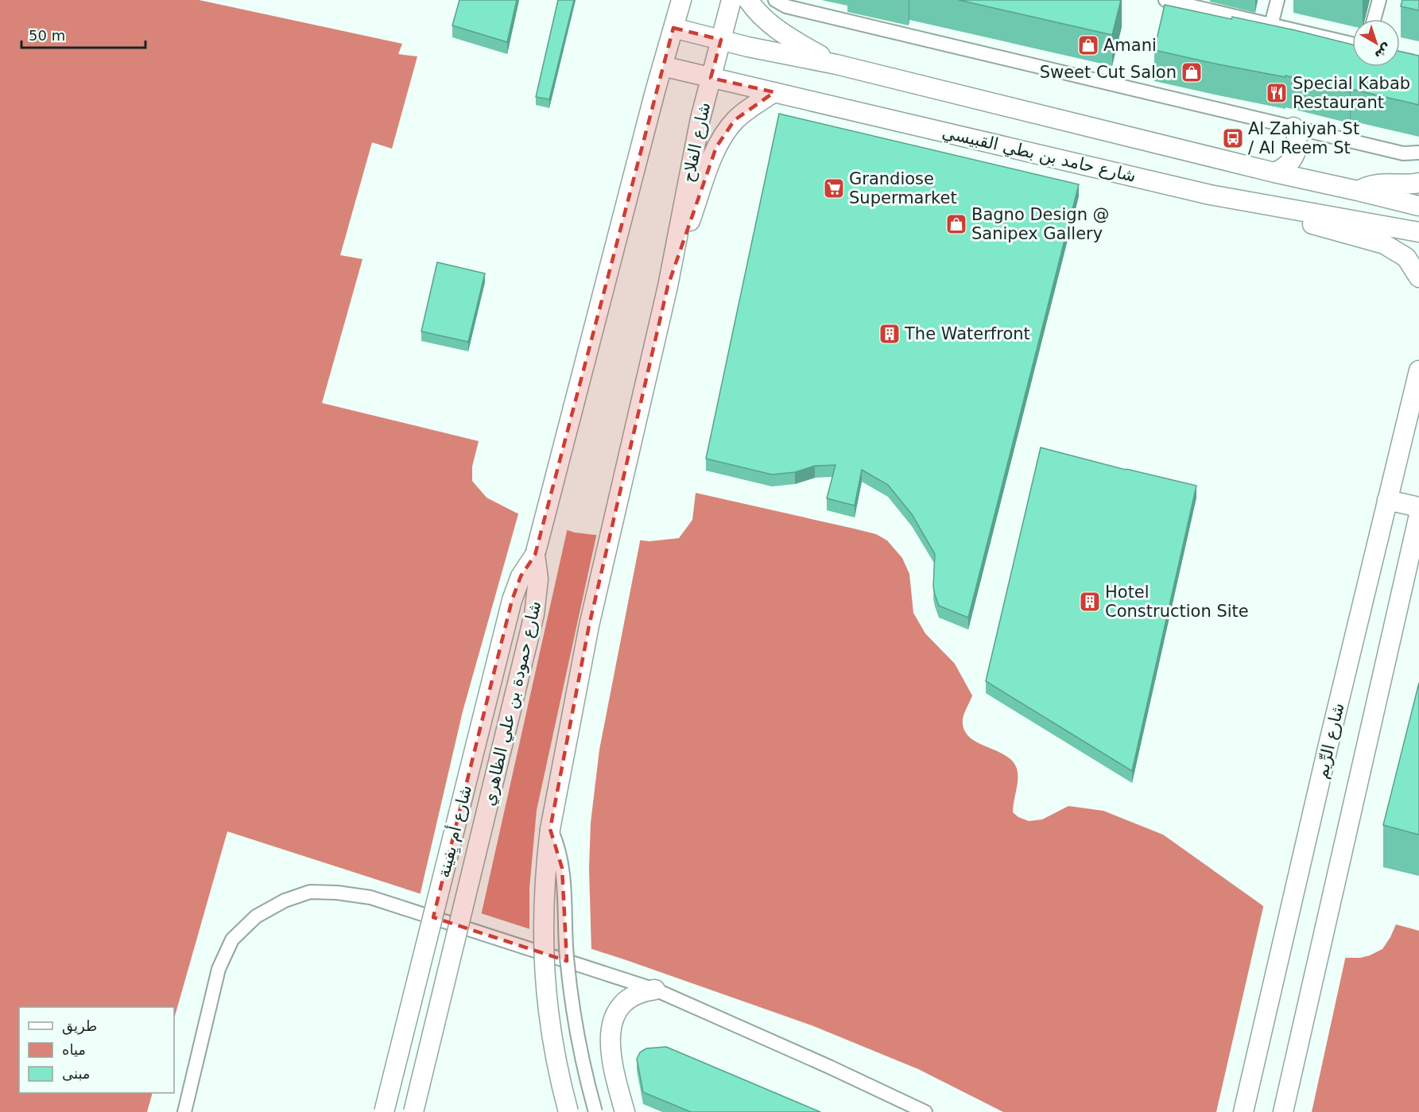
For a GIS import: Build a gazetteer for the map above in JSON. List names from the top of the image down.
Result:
{
  "streets": {
    "main road": [
      "شارع الفلاح",
      "شارع حامد بن بطي القبيسي",
      "شارع حمودة بن علي الظاهري",
      "شارع الرِّيم",
      "شارع أم يِفينة"
    ]
  },
  "crossings": [
    ["شارع الفلاح", "شارع حامد بن بطي القبيسي"],
    ["شارع حامد بن بطي القبيسي", "شارع حمودة بن علي الظاهري"],
    ["شارع حمودة بن علي الظاهري", "شارع أم يِفينة"]
  ],
  "places": {
    "shop": ["Amani", "Sweet Cut Salon", "Bagno Design @ Sanipex Gallery"],
    "restaurant": ["Special Kabab Restaurant"],
    "bus stop": ["Al Zahiyah St / Al Reem St"],
    "supermarket": ["Grandiose Supermarket"],
    "building": ["The Waterfront", "Hotel Construction Site"]
  },
  "legend": ["طريق", "مياه", "مبنى"],
  "scale_bar": "50 m",
  "north": "bottom right"
}
